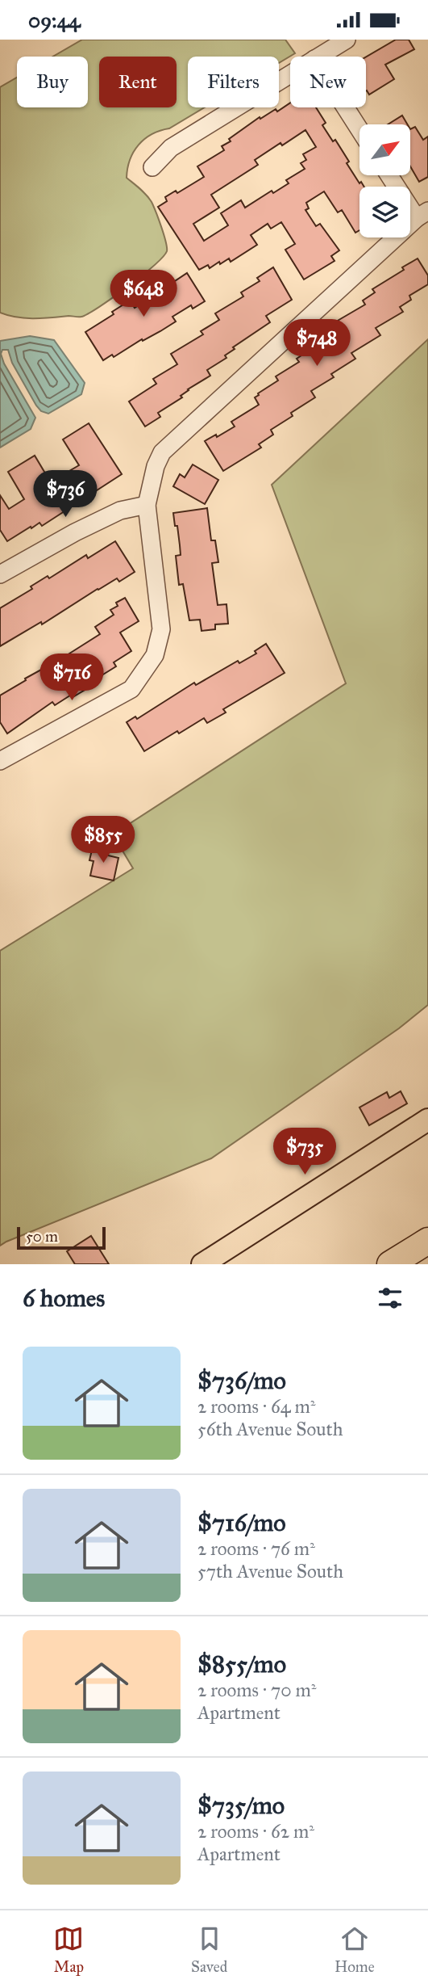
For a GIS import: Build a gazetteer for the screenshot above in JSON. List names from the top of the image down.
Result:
{
  "scale_bar": "50 m",
  "north": "top right",
  "page": {
    "status": "09:44",
    "chip": [
      "Buy",
      "Rent",
      "Filters",
      "New"
    ],
    "price": [
      "$648",
      "$748",
      "$736",
      "$716",
      "$855",
      "$735"
    ],
    "scale": "50 m",
    "heading": "6 homes",
    "list": [
      {
        "name": "$736/mo",
        "note": "2 rooms · 64 m² · 56th Avenue South"
      },
      {
        "name": "$716/mo",
        "note": "2 rooms · 76 m² · 57th Avenue South"
      },
      {
        "name": "$855/mo",
        "note": "2 rooms · 70 m² · Apartment"
      },
      {
        "name": "$735/mo",
        "note": "2 rooms · 62 m² · Apartment"
      }
    ],
    "tabs": ["Map", "Saved", "Home"]
  }
}
